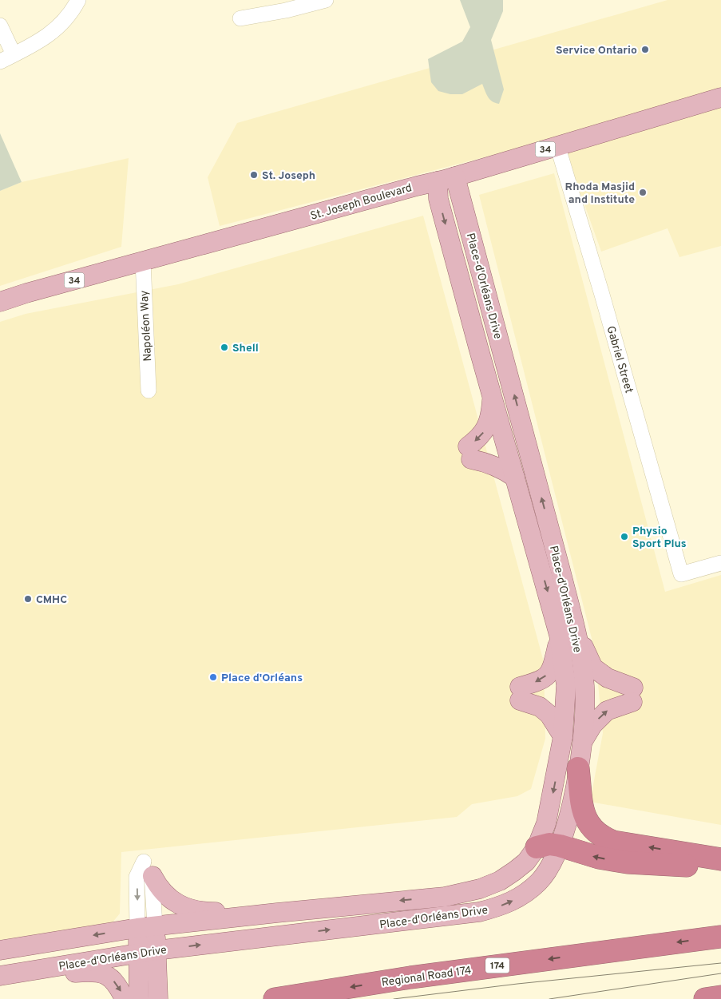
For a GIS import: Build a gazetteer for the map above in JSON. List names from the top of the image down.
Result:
{
  "streets": {
    "highway": ["174", "Regional Road 174"],
    "main road": ["34", "St. Joseph Boulevard", "Place-d'Orléans Drive"],
    "street": ["Napoléon Way", "Gabriel Street"]
  },
  "crossings": [
    ["St. Joseph Boulevard", "Place-d'Orléans Drive"],
    ["St. Joseph Boulevard", "Napoléon Way"],
    ["St. Joseph Boulevard", "Gabriel Street"]
  ],
  "places": [
    "Service Ontario",
    "St. Joseph",
    "Rhoda Masjid and Institute",
    "Shell",
    "Physio Sport Plus",
    "CMHC",
    "Place d'Orléans"
  ]
}
